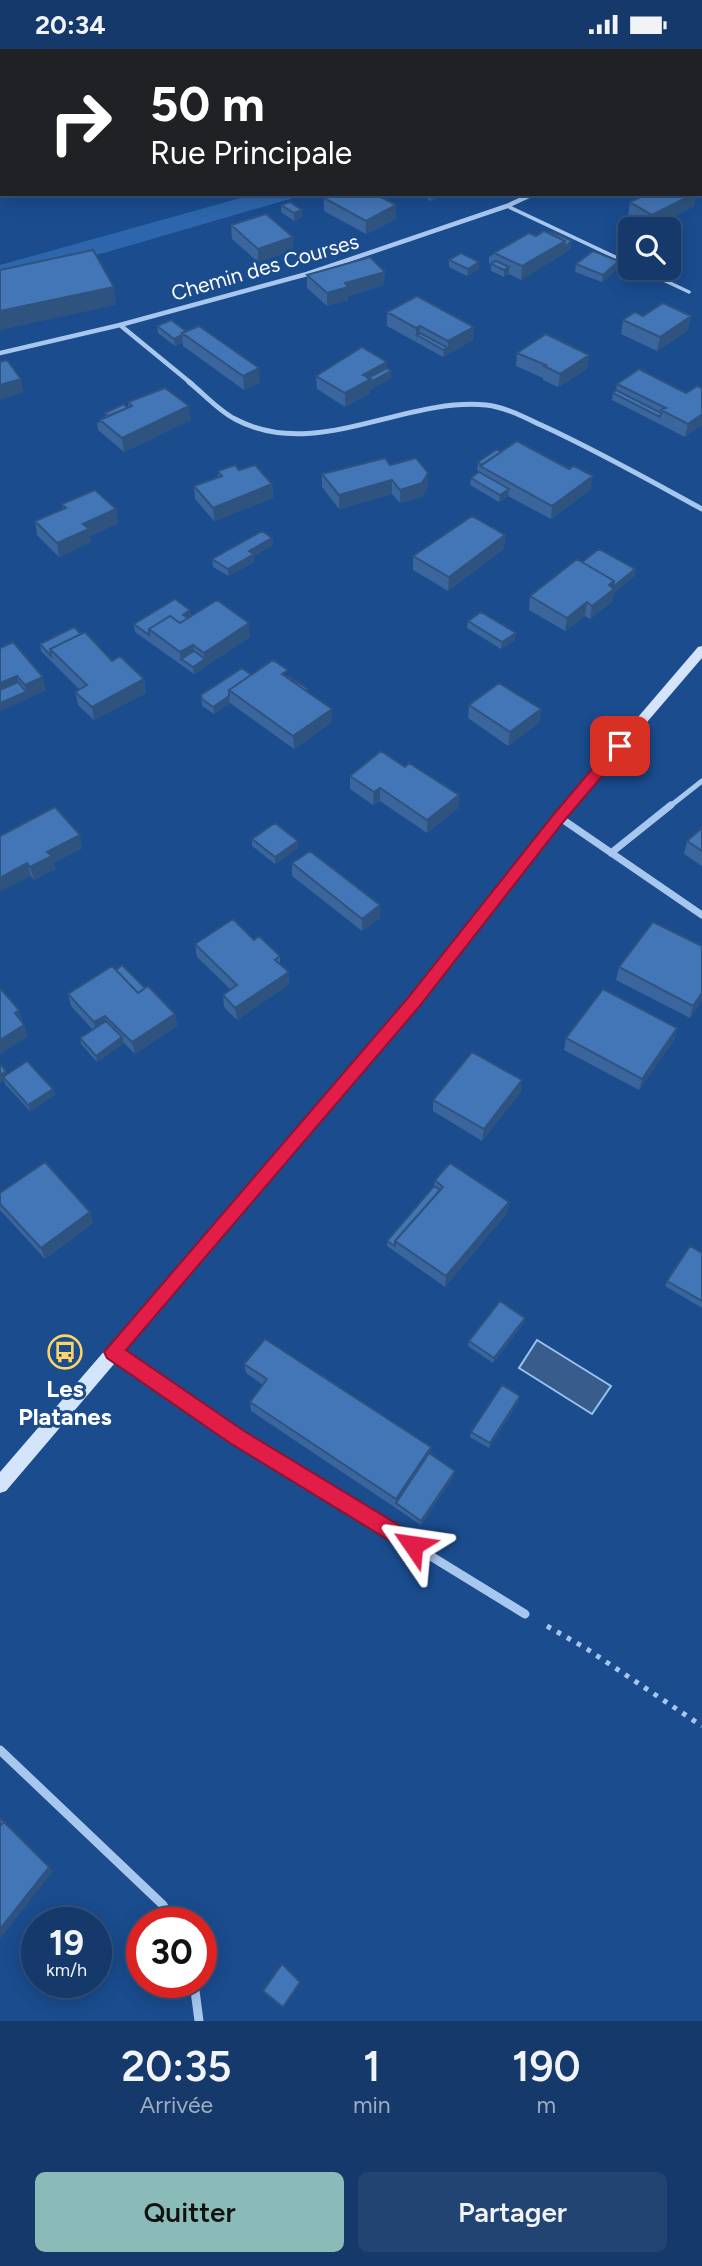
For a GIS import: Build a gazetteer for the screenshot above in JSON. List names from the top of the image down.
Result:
{
  "streets": {
    "street": ["Chemin des Courses"]
  },
  "places": {
    "bus stop": ["Les Platanes"]
  },
  "page": {
    "status": "20:34",
    "turn": ["50 m", "Rue Principale"],
    "speed": "19 km/h",
    "limit": "30",
    "eta": [
      "20:35",
      "Arrivée",
      "1",
      "min",
      "190",
      "m"
    ],
    "buttons": ["Quitter", "Partager"]
  }
}
